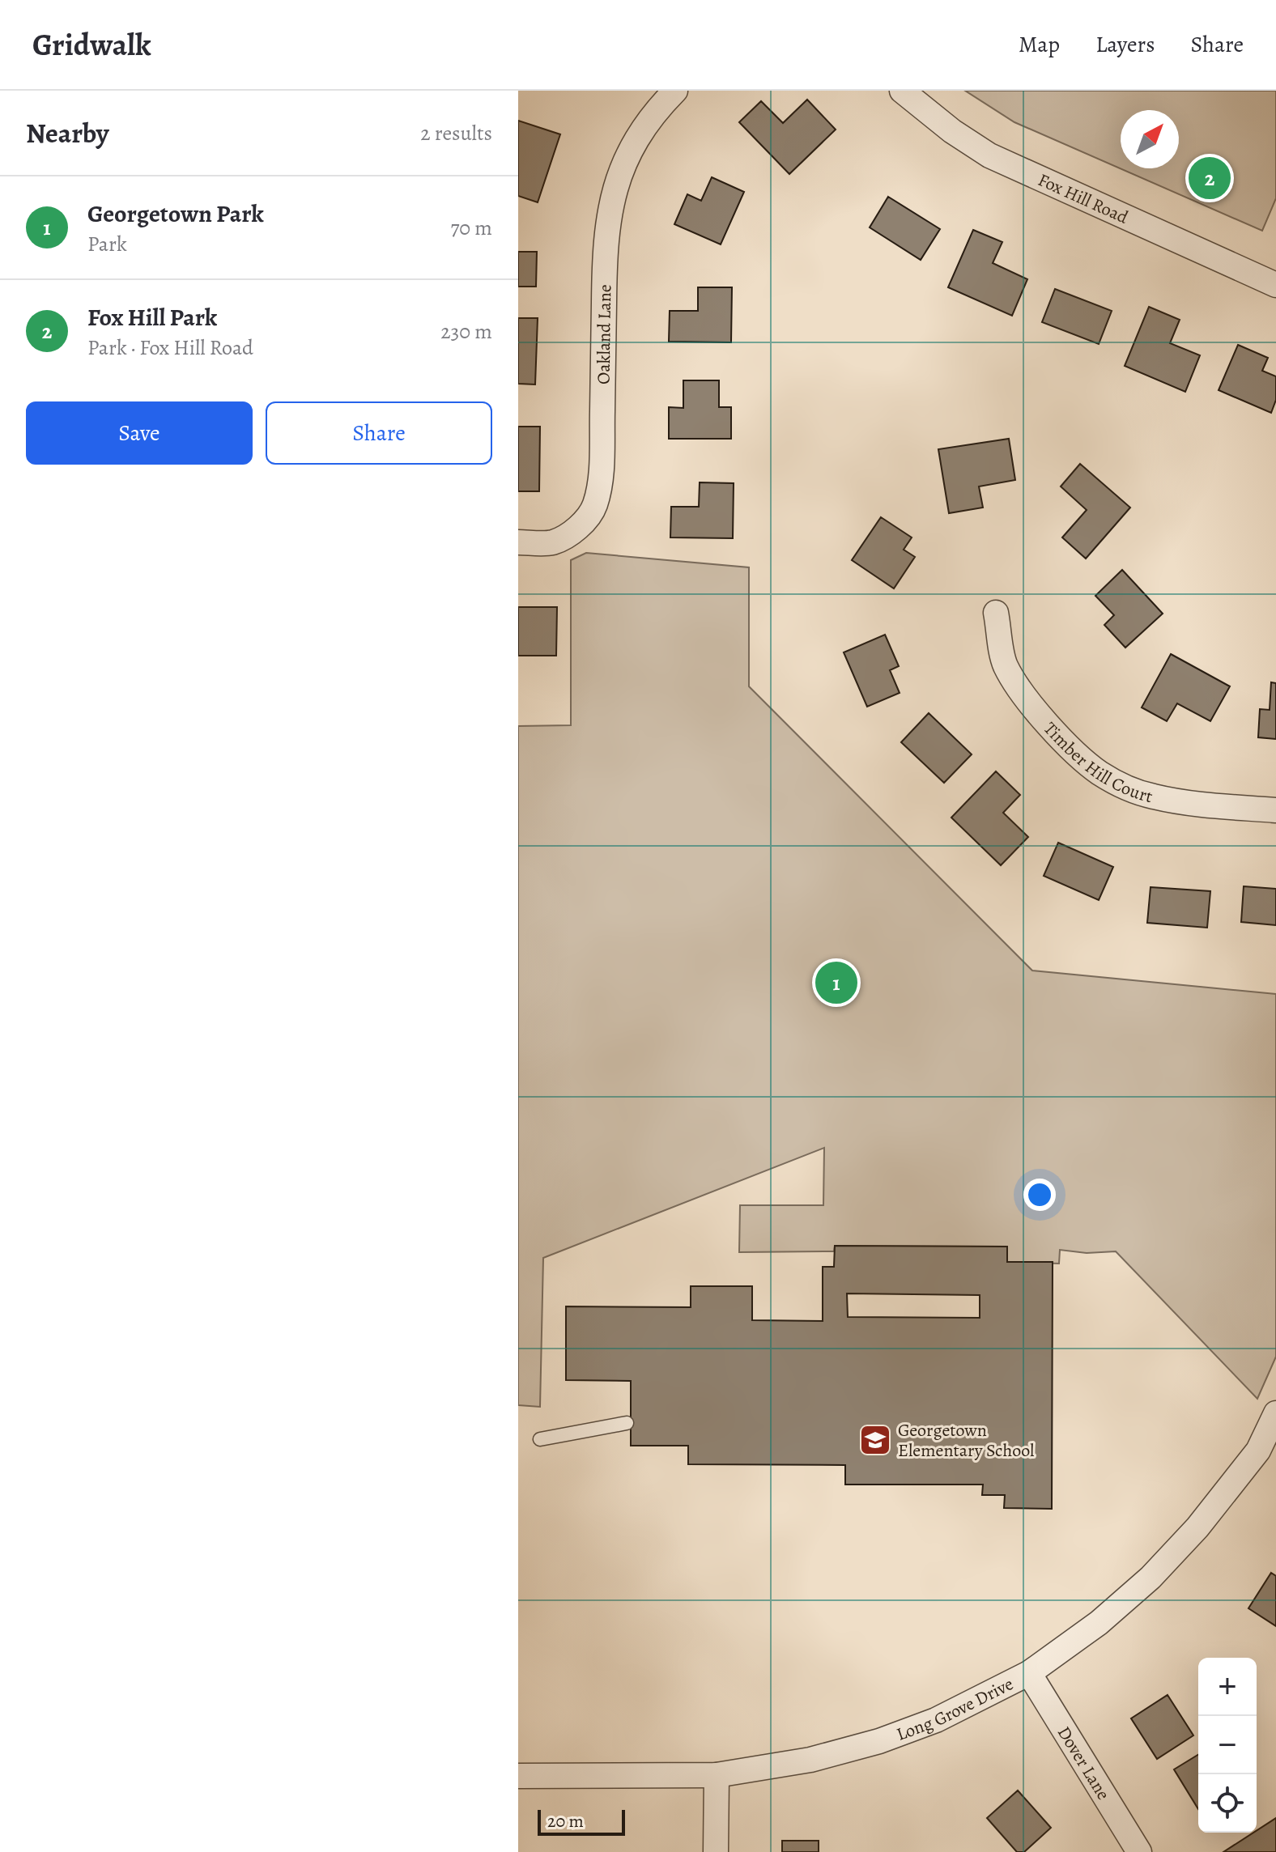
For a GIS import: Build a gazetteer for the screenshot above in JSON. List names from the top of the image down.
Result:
{
  "streets": {
    "street": [
      "Fox Hill Road",
      "Oakland Lane",
      "Timber Hill Court",
      "Long Grove Drive",
      "Dover Lane"
    ]
  },
  "crossings": [
    ["Long Grove Drive", "Dover Lane"]
  ],
  "places": {
    "school or university": ["Georgetown Elementary School"]
  },
  "scale_bar": "20 m",
  "north": "top right",
  "page": {
    "header": "Gridwalk",
    "nav": ["Map", "Layers", "Share"],
    "heading": ["Nearby", "2 results"],
    "pins": ["2", "1"],
    "list": [
      {
        "mark": "1",
        "name": "Georgetown Park",
        "note": "Park",
        "value": "70 m"
      },
      {
        "mark": "2",
        "name": "Fox Hill Park",
        "note": "Park · Fox Hill Road",
        "value": "230 m"
      }
    ],
    "buttons": ["Save", "Share"],
    "map_buttons": ["+", "−"],
    "scale": "20 m"
  }
}
